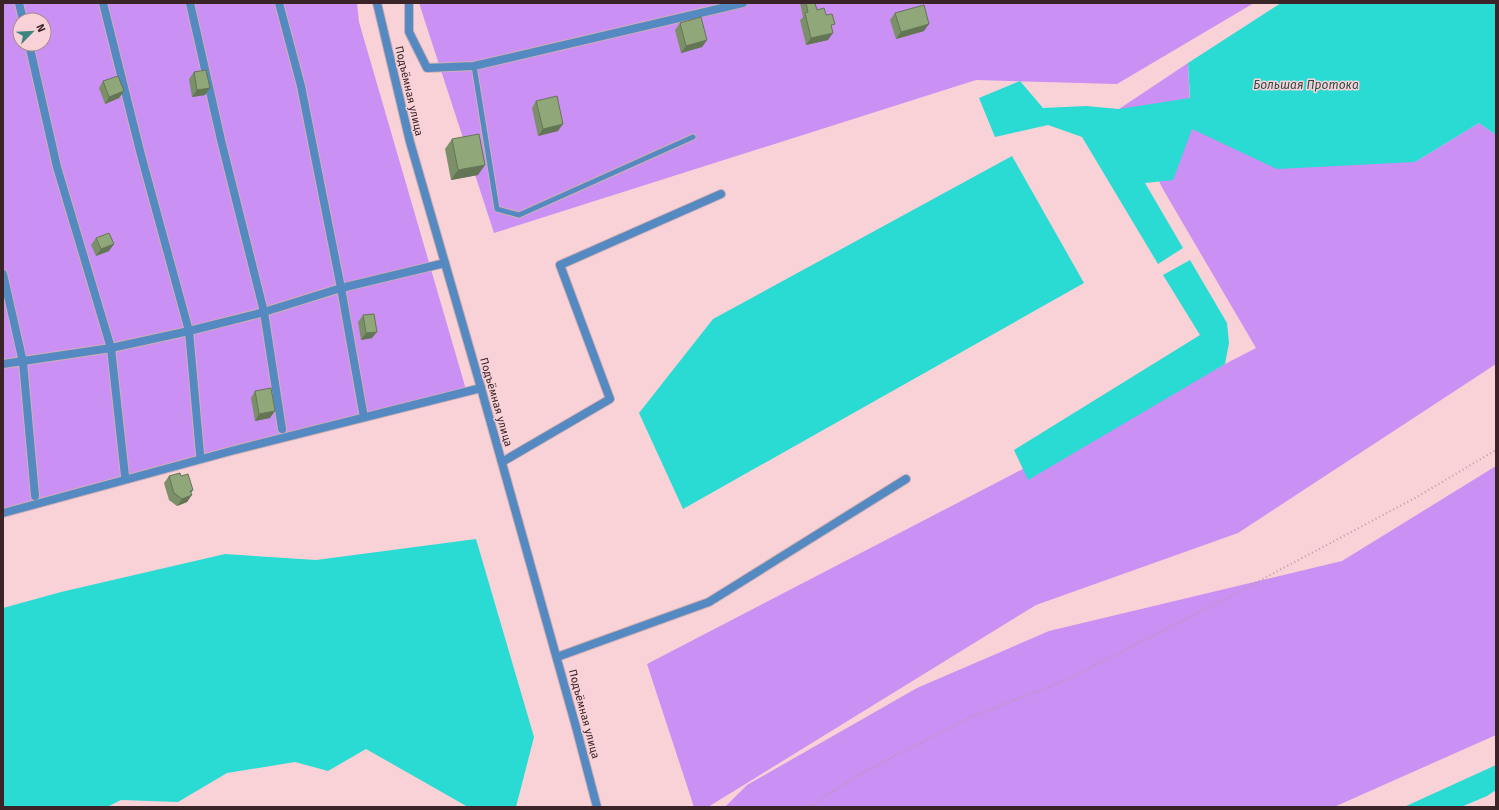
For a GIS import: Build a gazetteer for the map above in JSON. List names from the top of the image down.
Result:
{
  "streets": {
    "street": ["Подъёмная улица"]
  },
  "water": ["Большая Протока"],
  "north": "top right"
}
